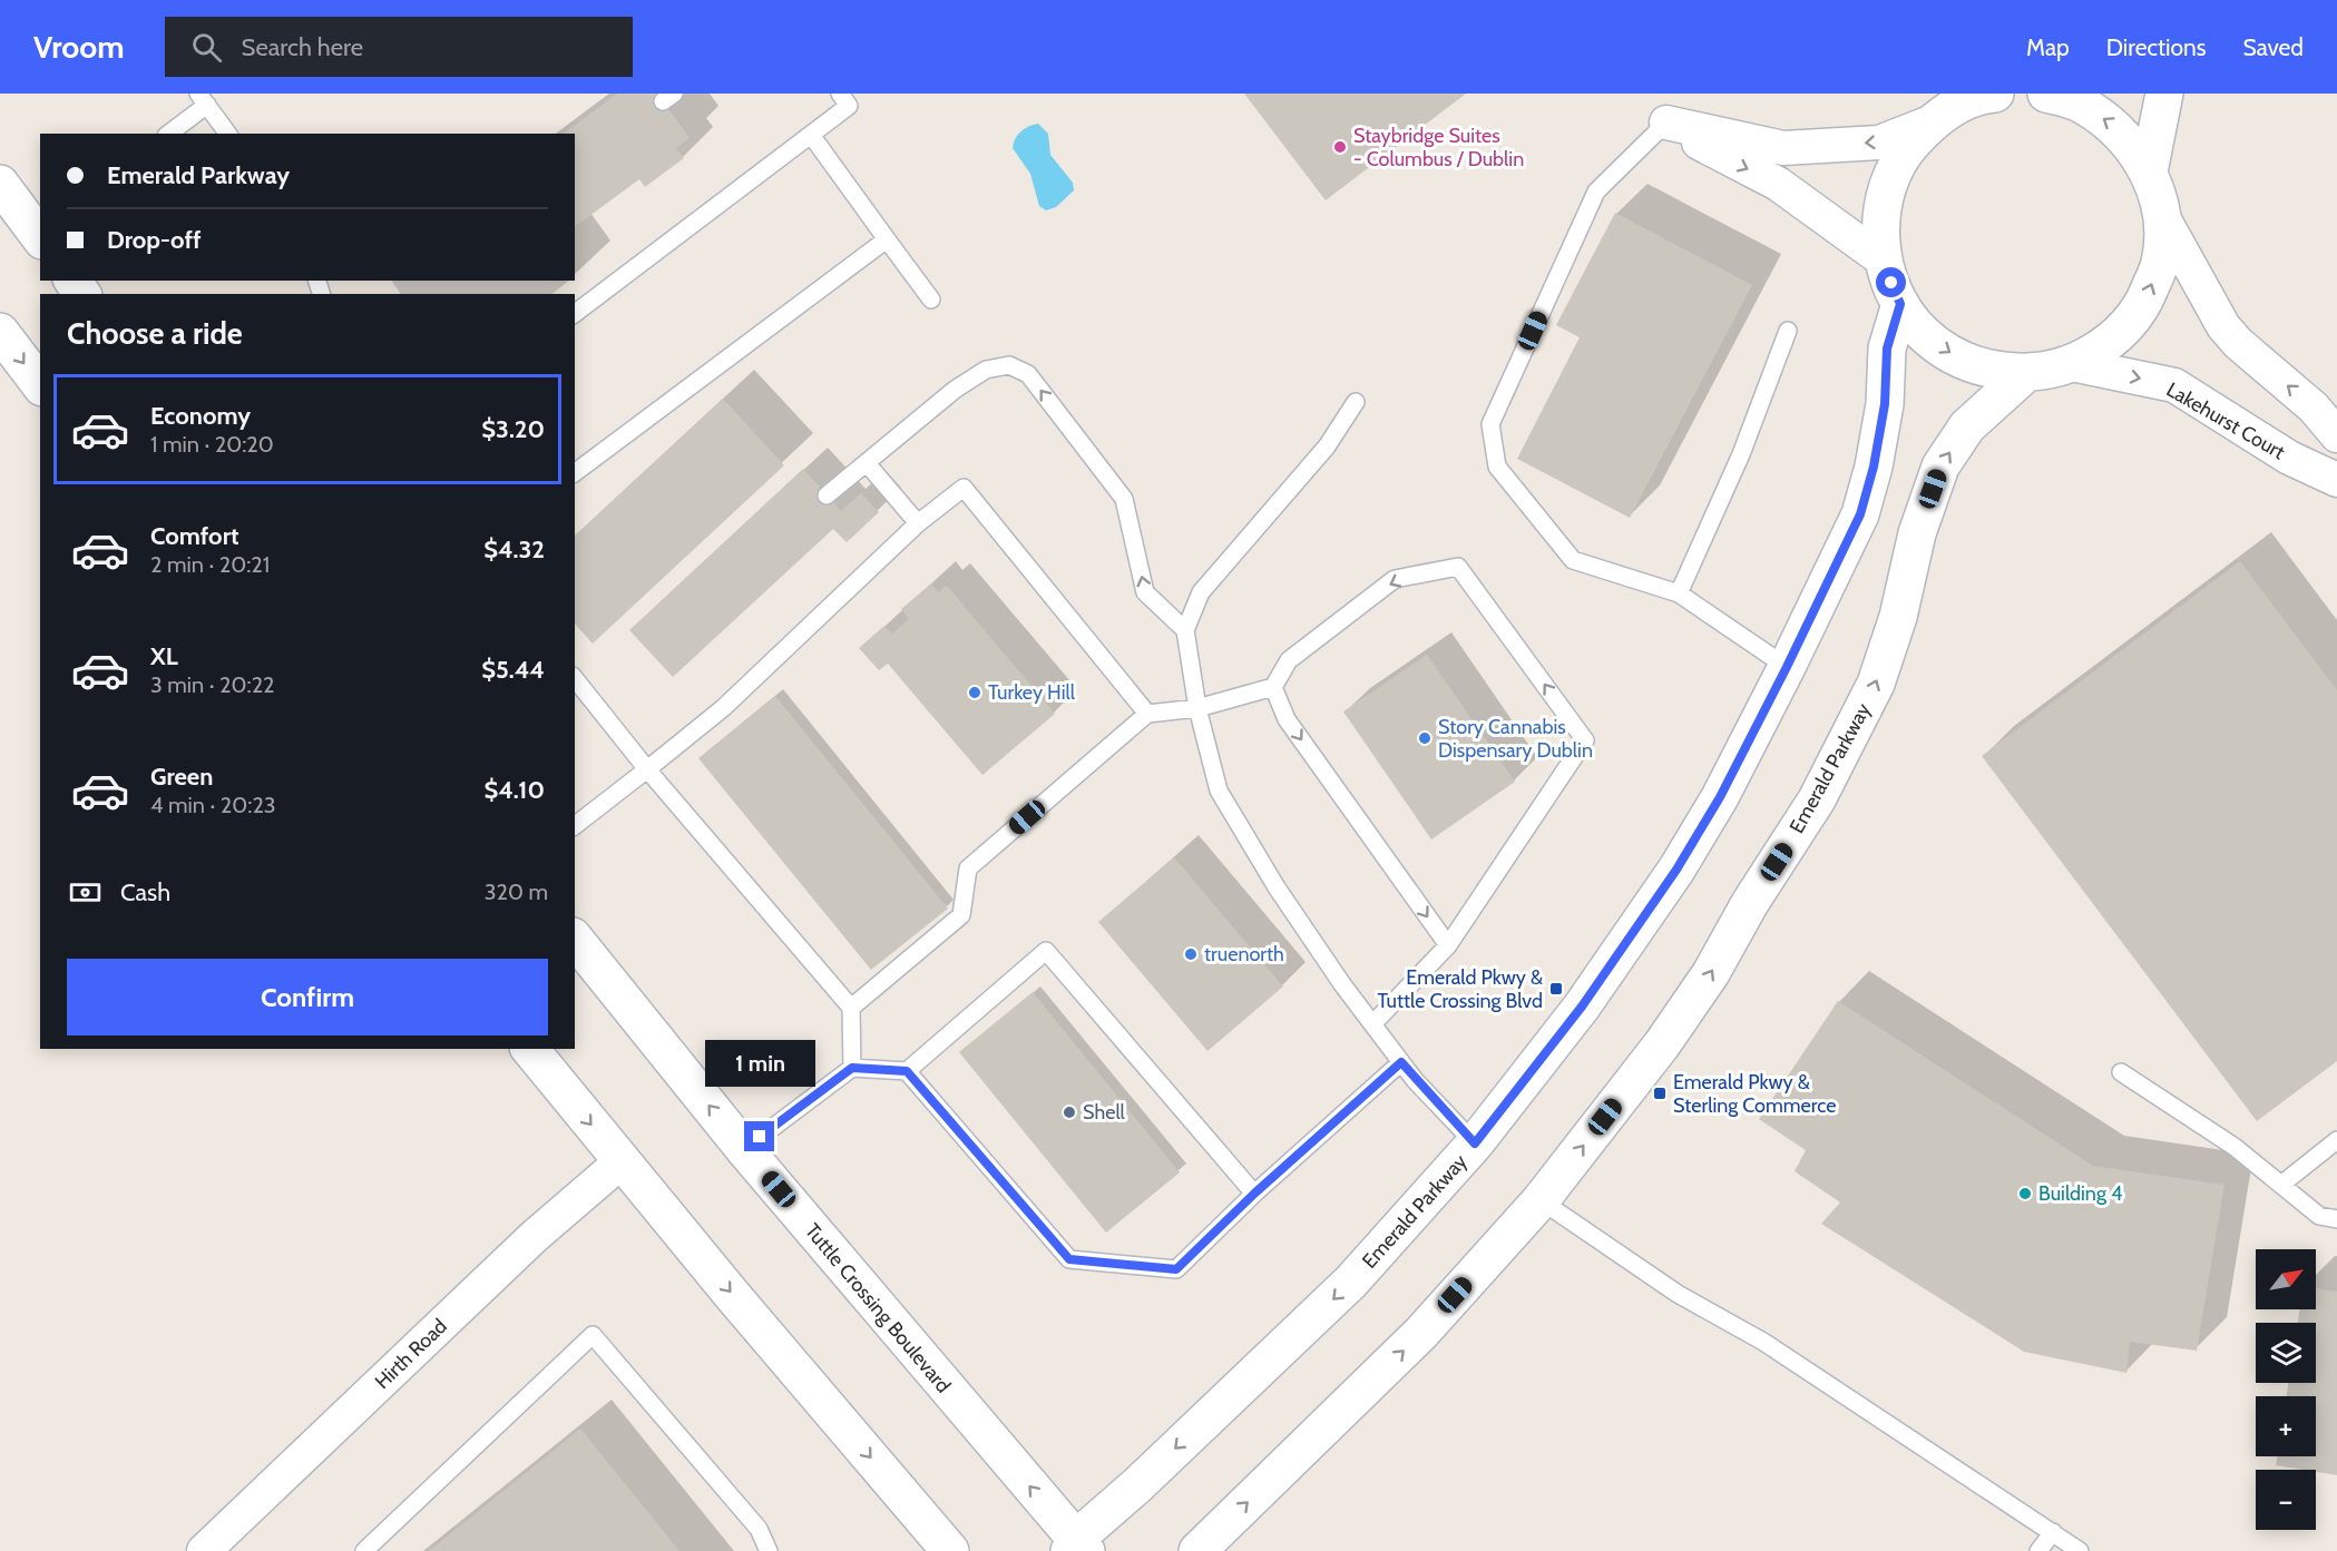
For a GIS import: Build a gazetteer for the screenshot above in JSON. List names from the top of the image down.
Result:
{
  "streets": {
    "main road": ["Emerald Parkway", "Tuttle Crossing Boulevard"],
    "street": ["Lakehurst Court", "Hirth Road"]
  },
  "crossings": [
    ["Emerald Parkway", "Tuttle Crossing Boulevard"]
  ],
  "one_way": ["Lakehurst Court"],
  "places": {
    "other": [
      "Staybridge Suites - Columbus / Dublin",
      "Turkey Hill",
      "Story Cannabis Dispensary Dublin",
      "truenorth",
      "Shell",
      "Building 4"
    ],
    "transit": ["Emerald Pkwy & Tuttle Crossing Blvd", "Emerald Pkwy & Sterling Commerce"]
  },
  "north": "top right",
  "page": {
    "header": "Vroom",
    "search": "Search here",
    "nav": ["Map", "Directions", "Saved"],
    "banner": ["Emerald Parkway", "Drop-off"],
    "heading": "Choose a ride",
    "list": [
      {
        "name": "Economy",
        "note": "1 min · 20:20",
        "value": "$3.20"
      },
      {
        "name": "Comfort",
        "note": "2 min · 20:21",
        "value": "$4.32"
      },
      {
        "name": "XL",
        "note": "3 min · 20:22",
        "value": "$5.44"
      },
      {
        "name": "Green",
        "note": "4 min · 20:23",
        "value": "$4.10"
      }
    ],
    "pay": ["Cash", "320 m"],
    "buttons": "Confirm",
    "bubble": "1 min",
    "map_buttons": ["+", "−"]
  }
}
